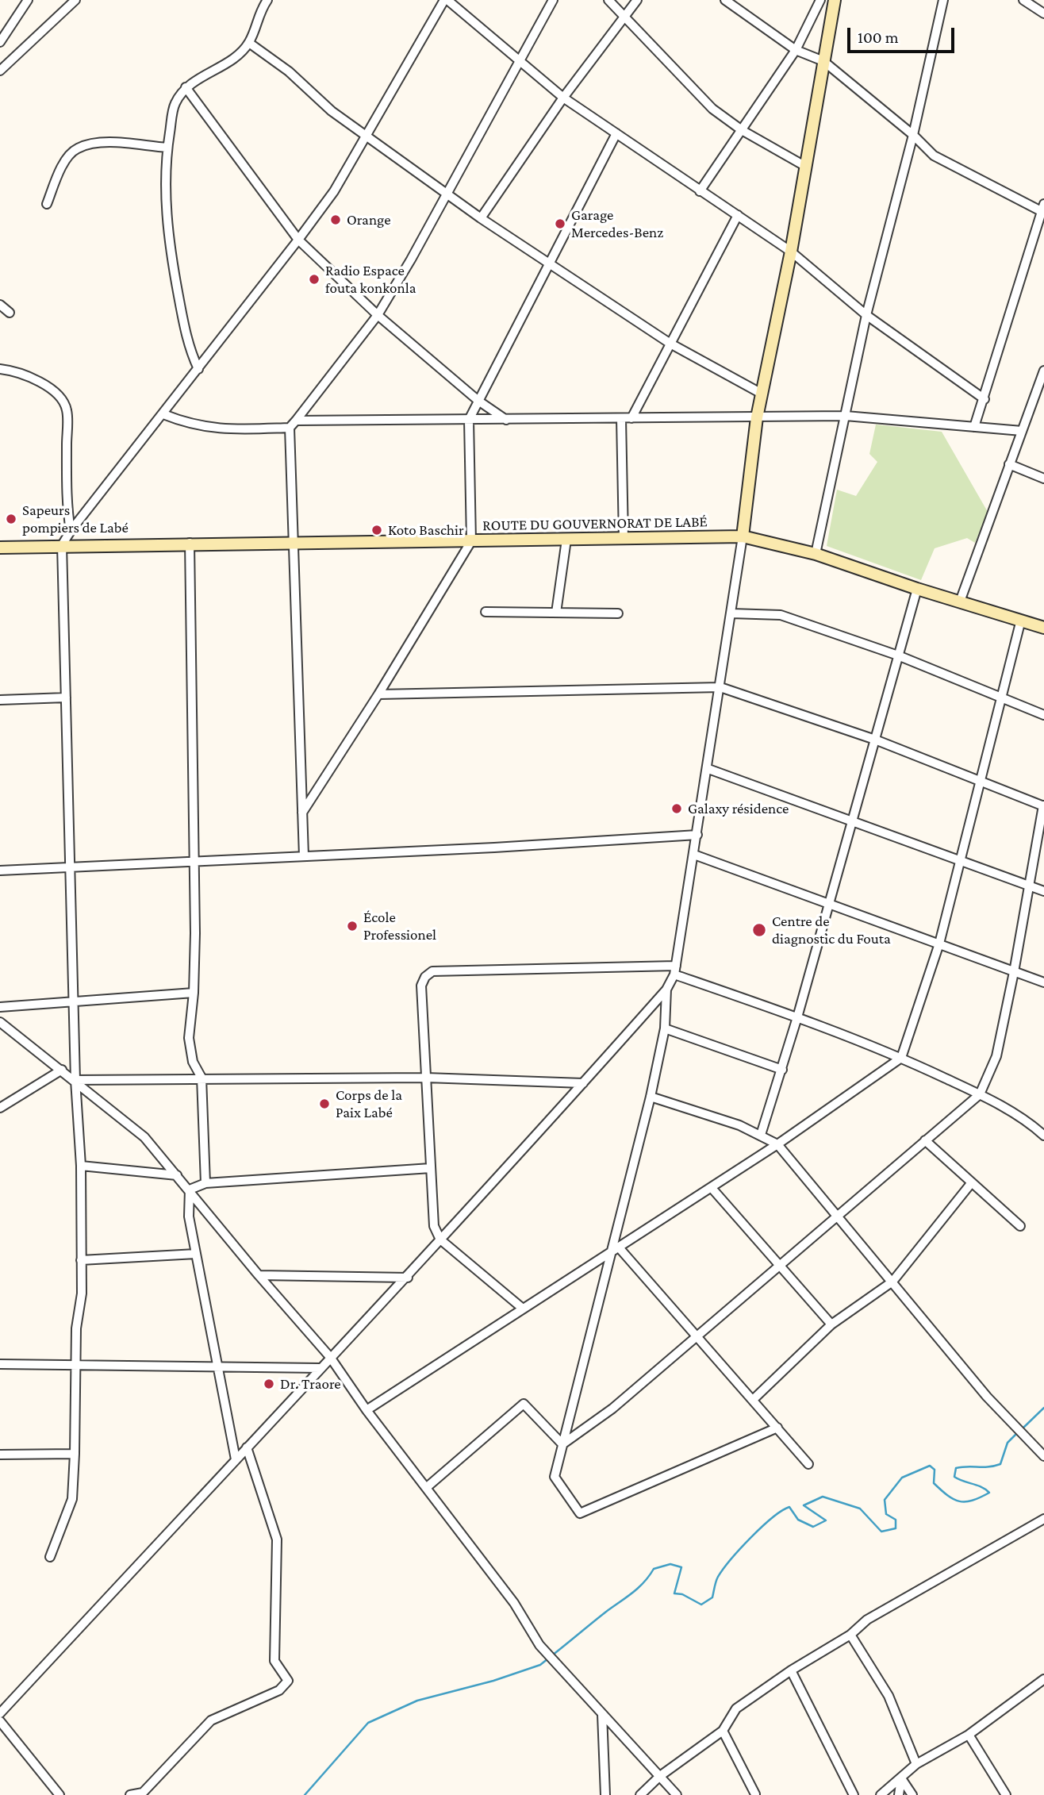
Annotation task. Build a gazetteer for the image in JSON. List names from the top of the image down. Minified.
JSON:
{"streets":{"street":["ROUTE DU GOUVERNORAT DE LABÉ"]},"places":["Orange","Garage Mercedes-Benz","Radio Espace fouta konkonla","Sapeurs pompiers de Labé","Koto Baschir","Galaxy résidence","École Professionel","Centre de diagnostic du Fouta","Corps de la Paix Labé","Dr. Traore"],"scale_bar":"100 m"}
